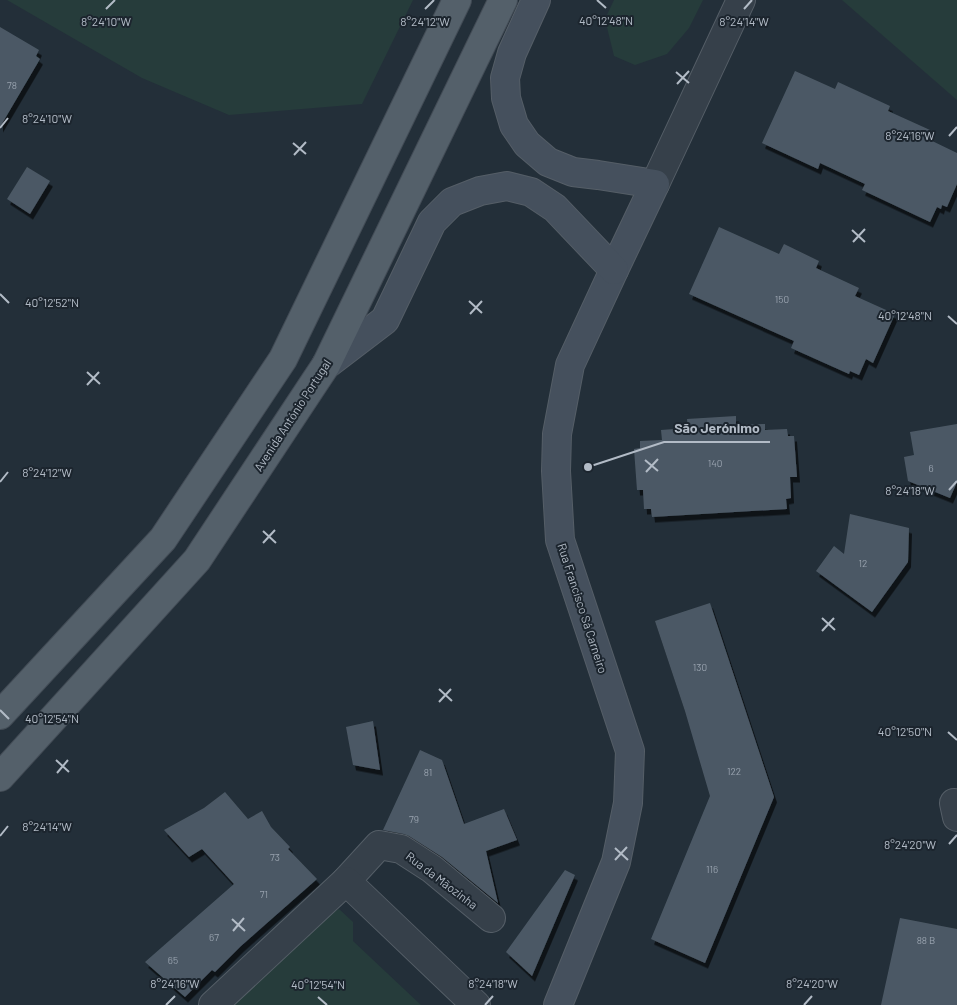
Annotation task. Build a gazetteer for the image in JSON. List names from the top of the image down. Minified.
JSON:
{"streets":{"main road":["Avenida António Portugal"],"street":["Rua Francisco Sá Carneiro","Rua da Mãozinha"]},"places":["São Jerónimo"],"house_numbers":["78","150","140","6","12","130","122","81","79","73","116","71","67","88 B","65"],"coordinates":["40°12'48\"N","8°24'10\"W","8°24'12\"W","8°24'14\"W","8°24'16\"W","40°12'52\"N","8°24'18\"W","40°12'54\"N","40°12'50\"N","8°24'20\"W"]}
